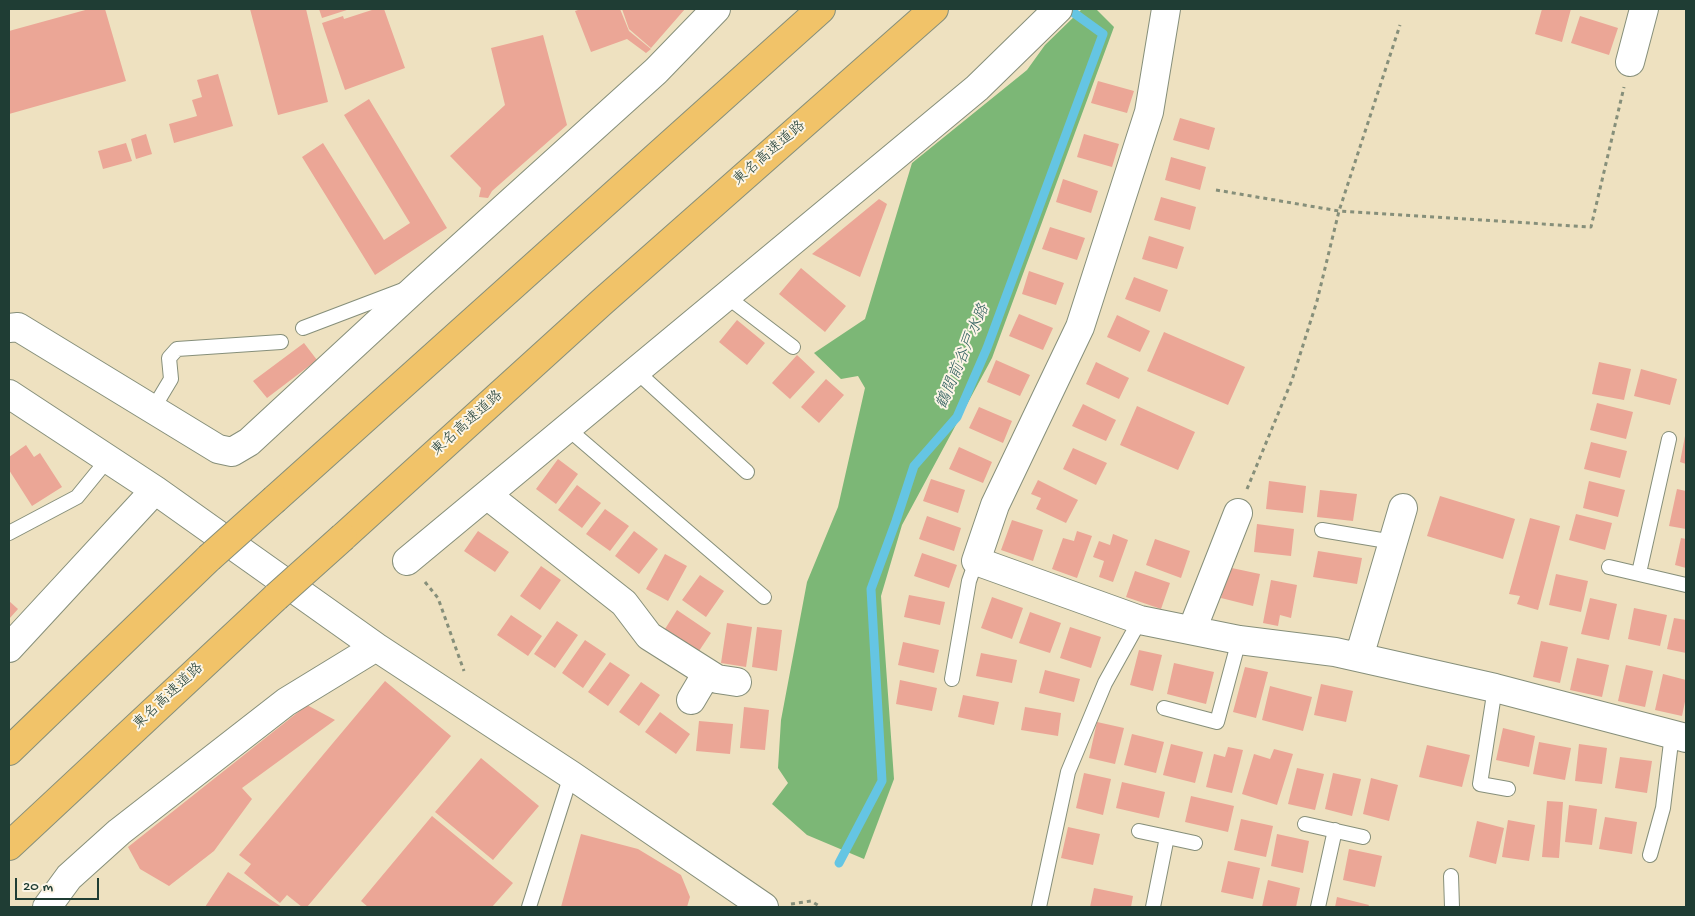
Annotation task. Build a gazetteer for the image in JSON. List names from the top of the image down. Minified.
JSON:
{"streets":{"highway":["東名高速道路"]},"water":["鶴間前谷戸水路"],"scale_bar":"20 m"}
